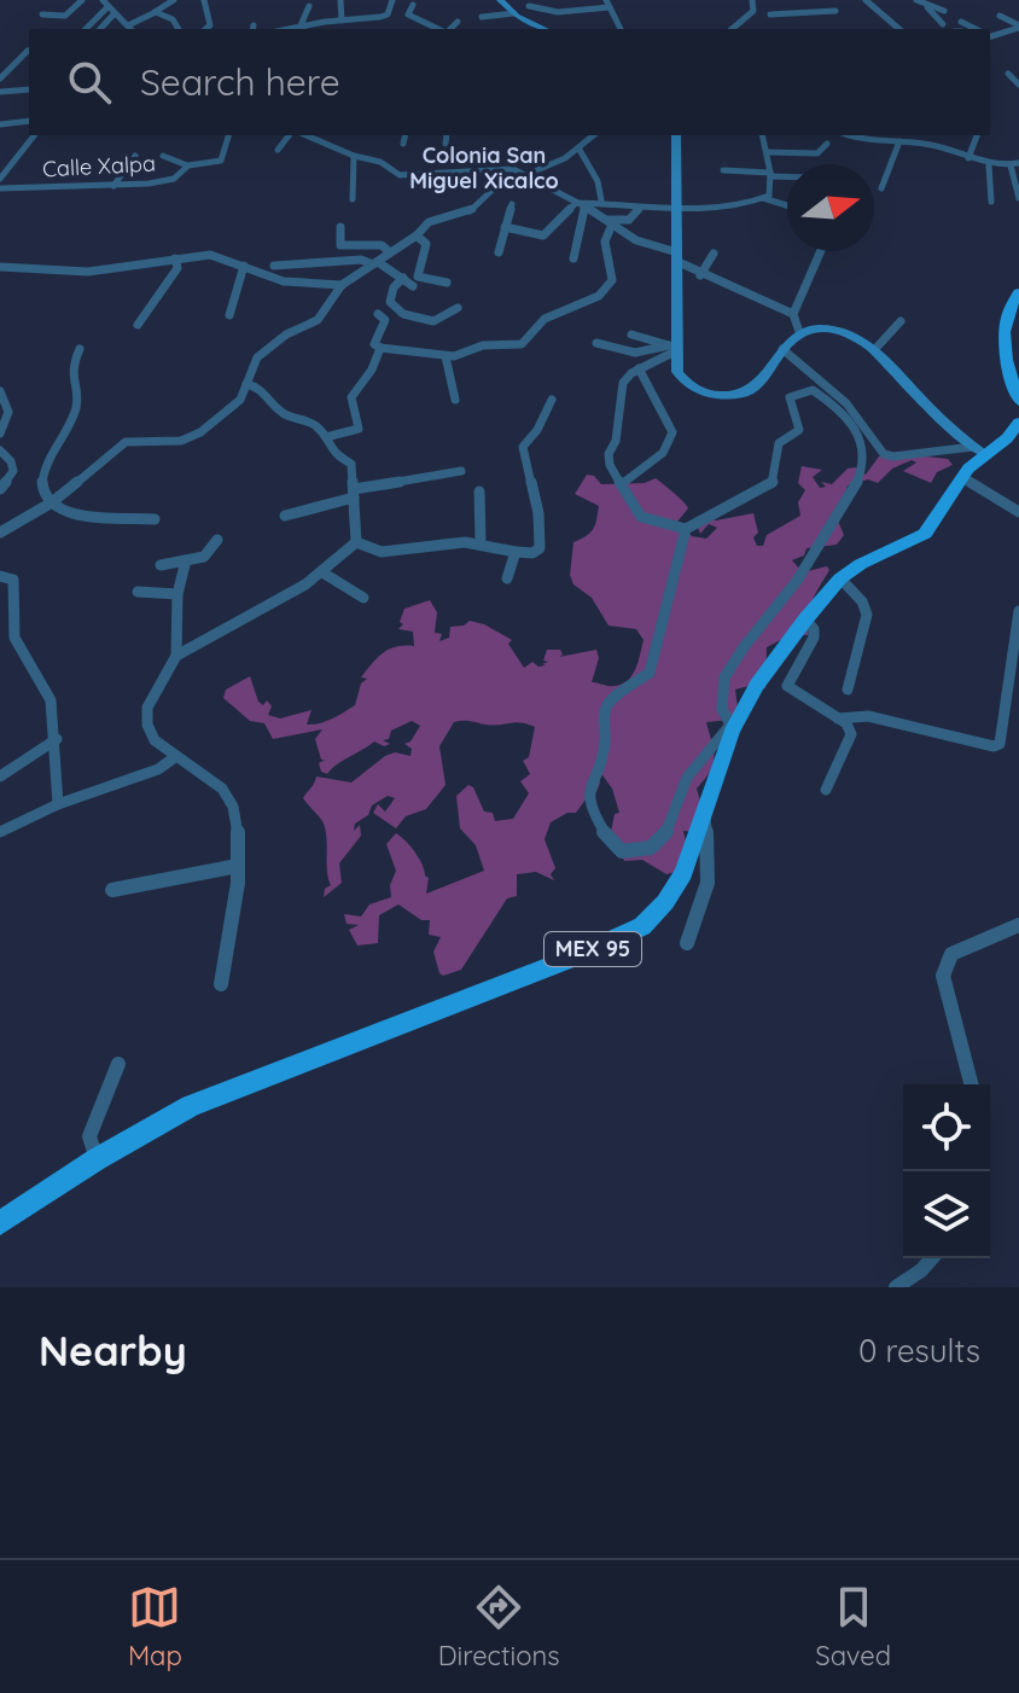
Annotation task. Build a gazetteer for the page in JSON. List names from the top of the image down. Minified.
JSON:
{"streets":{"main road":["MEX 95"],"street":["Calle Xalpa"]},"districts":["Colonia San Miguel Xicalco"],"north":"right","page":{"search":"Search here","heading":["Nearby","0 results"],"nav":["Map","Directions","Saved"]}}
